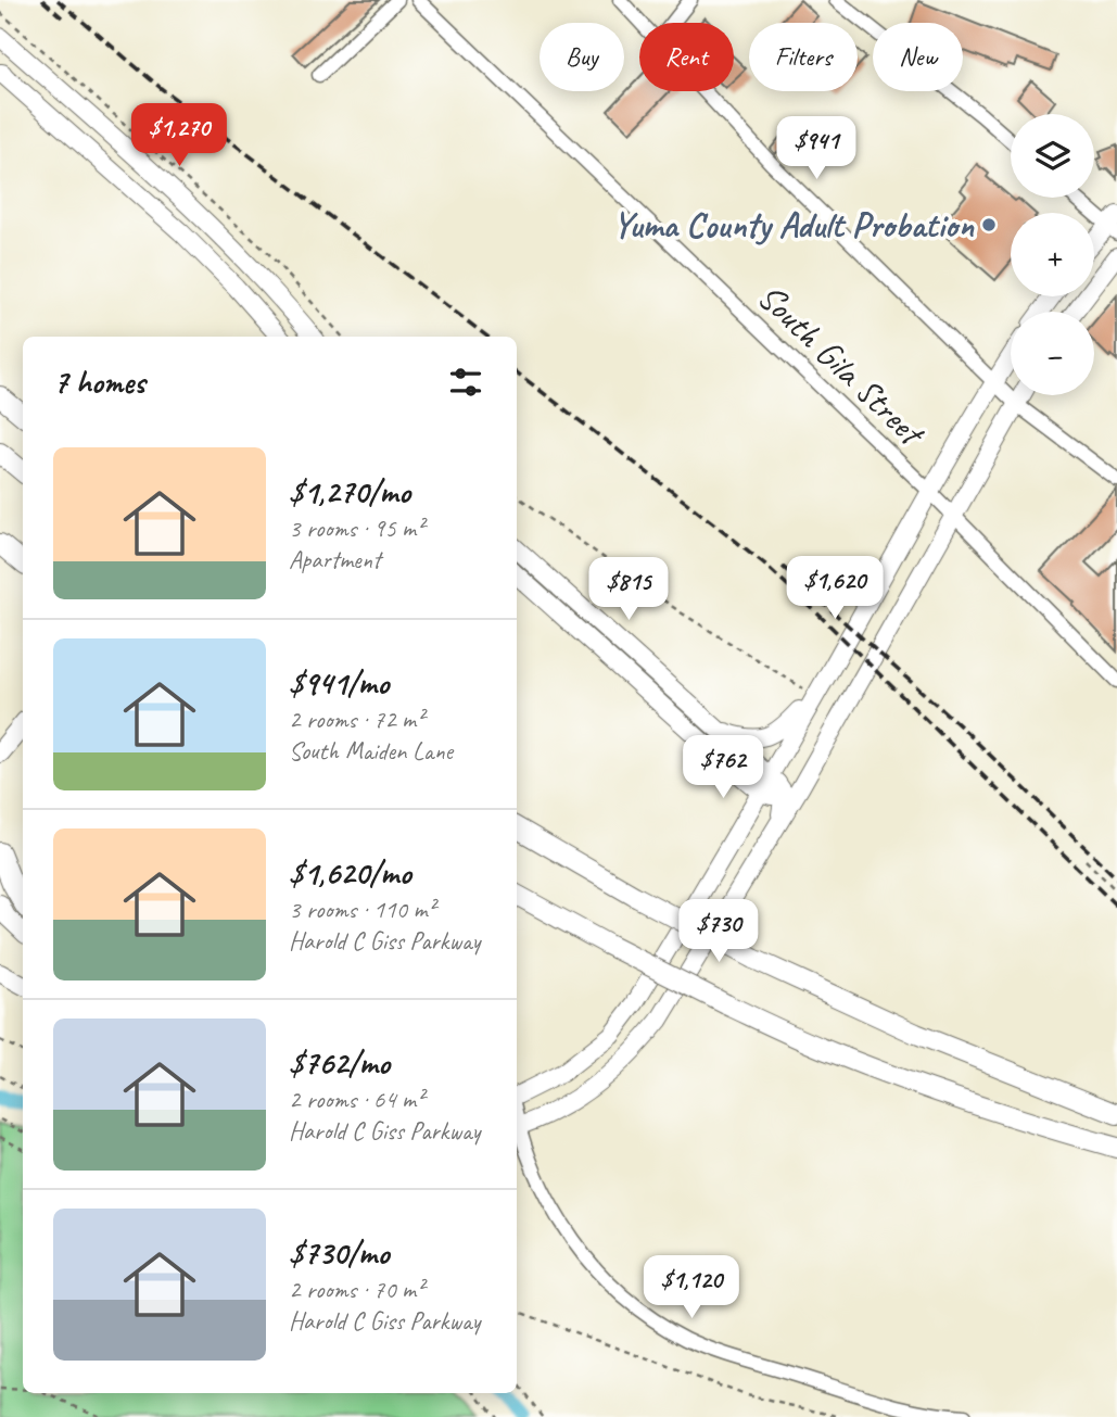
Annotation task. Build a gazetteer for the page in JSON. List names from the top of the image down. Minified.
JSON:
{"streets":{"street":["South Gila Street"]},"places":["Yuma County Adult Probation"],"page":{"chip":["Buy","Rent","Filters","New"],"price":["$1,270","$941","$1,620","$815","$762","$730","$1,120"],"map_buttons":["+","−"],"heading":"7 homes","list":[{"name":"$1,270/mo","note":"3 rooms · 95 m² · Apartment"},{"name":"$941/mo","note":"2 rooms · 72 m² · South Maiden Lane"},{"name":"$1,620/mo","note":"3 rooms · 110 m² · Harold C Giss Parkway"},{"name":"$762/mo","note":"2 rooms · 64 m² · Harold C Giss Parkway"},{"name":"$730/mo","note":"2 rooms · 70 m² · Harold C Giss Parkway"}]}}
